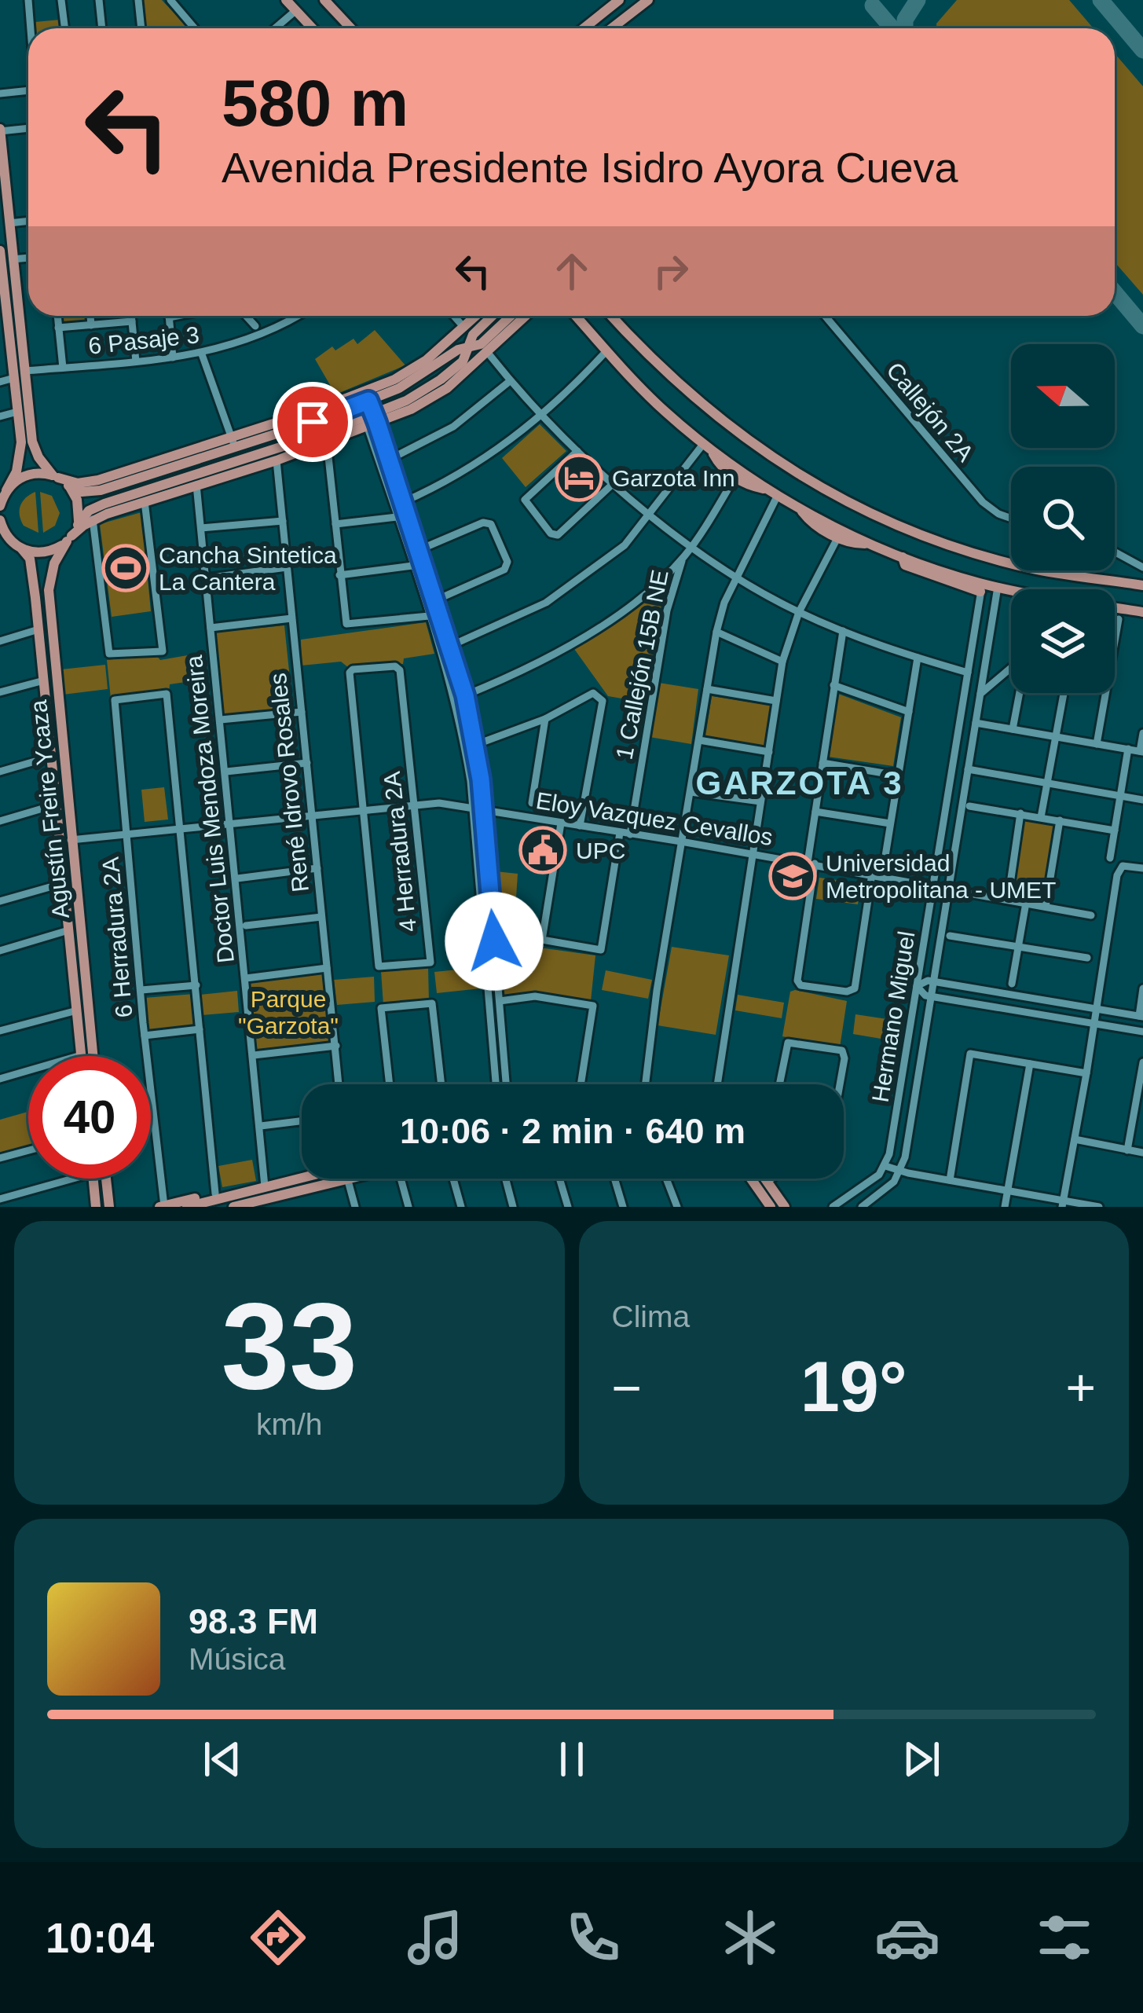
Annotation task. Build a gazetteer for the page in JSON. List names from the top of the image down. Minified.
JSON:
{"streets":{"main road":["Agustín Freire Ycaza"],"street":["6 Pasaje 3","Callejón 2A","1 Callejón 15B NE","René Idrovo Rosales","Doctor Luis Mendoza Moreira","Eloy Vazquez Cevallos","4 Herradura 2A","6 Herradura 2A","Hermano Miguel"]},"crossings":[["1 Callejón 15B NE","Eloy Vazquez Cevallos"],["René Idrovo Rosales","Eloy Vazquez Cevallos"],["Agustín Freire Ycaza","Eloy Vazquez Cevallos"],["Doctor Luis Mendoza Moreira","Eloy Vazquez Cevallos"],["Eloy Vazquez Cevallos","4 Herradura 2A"],["Eloy Vazquez Cevallos","6 Herradura 2A"],["Eloy Vazquez Cevallos","Hermano Miguel"]],"districts":["GARZOTA 3"],"parks":["Parque \"Garzota\""],"places":{"hotel":["Garzota Inn"],"sports":["Cancha Sintetica La Cantera"],"public building":["UPC"],"school or university":["Universidad Metropolitana - UMET"]},"north":"left","page":{"turn":["580 m","Avenida Presidente Isidro Ayora Cueva"],"limit":"40","trip":"10:06 · 2 min · 640 m","tile":[["33","km/h"],"Clima"],"heat":["−","19°","+"],"song":["98.3 FM","Música"],"tabs":"10:04"}}
